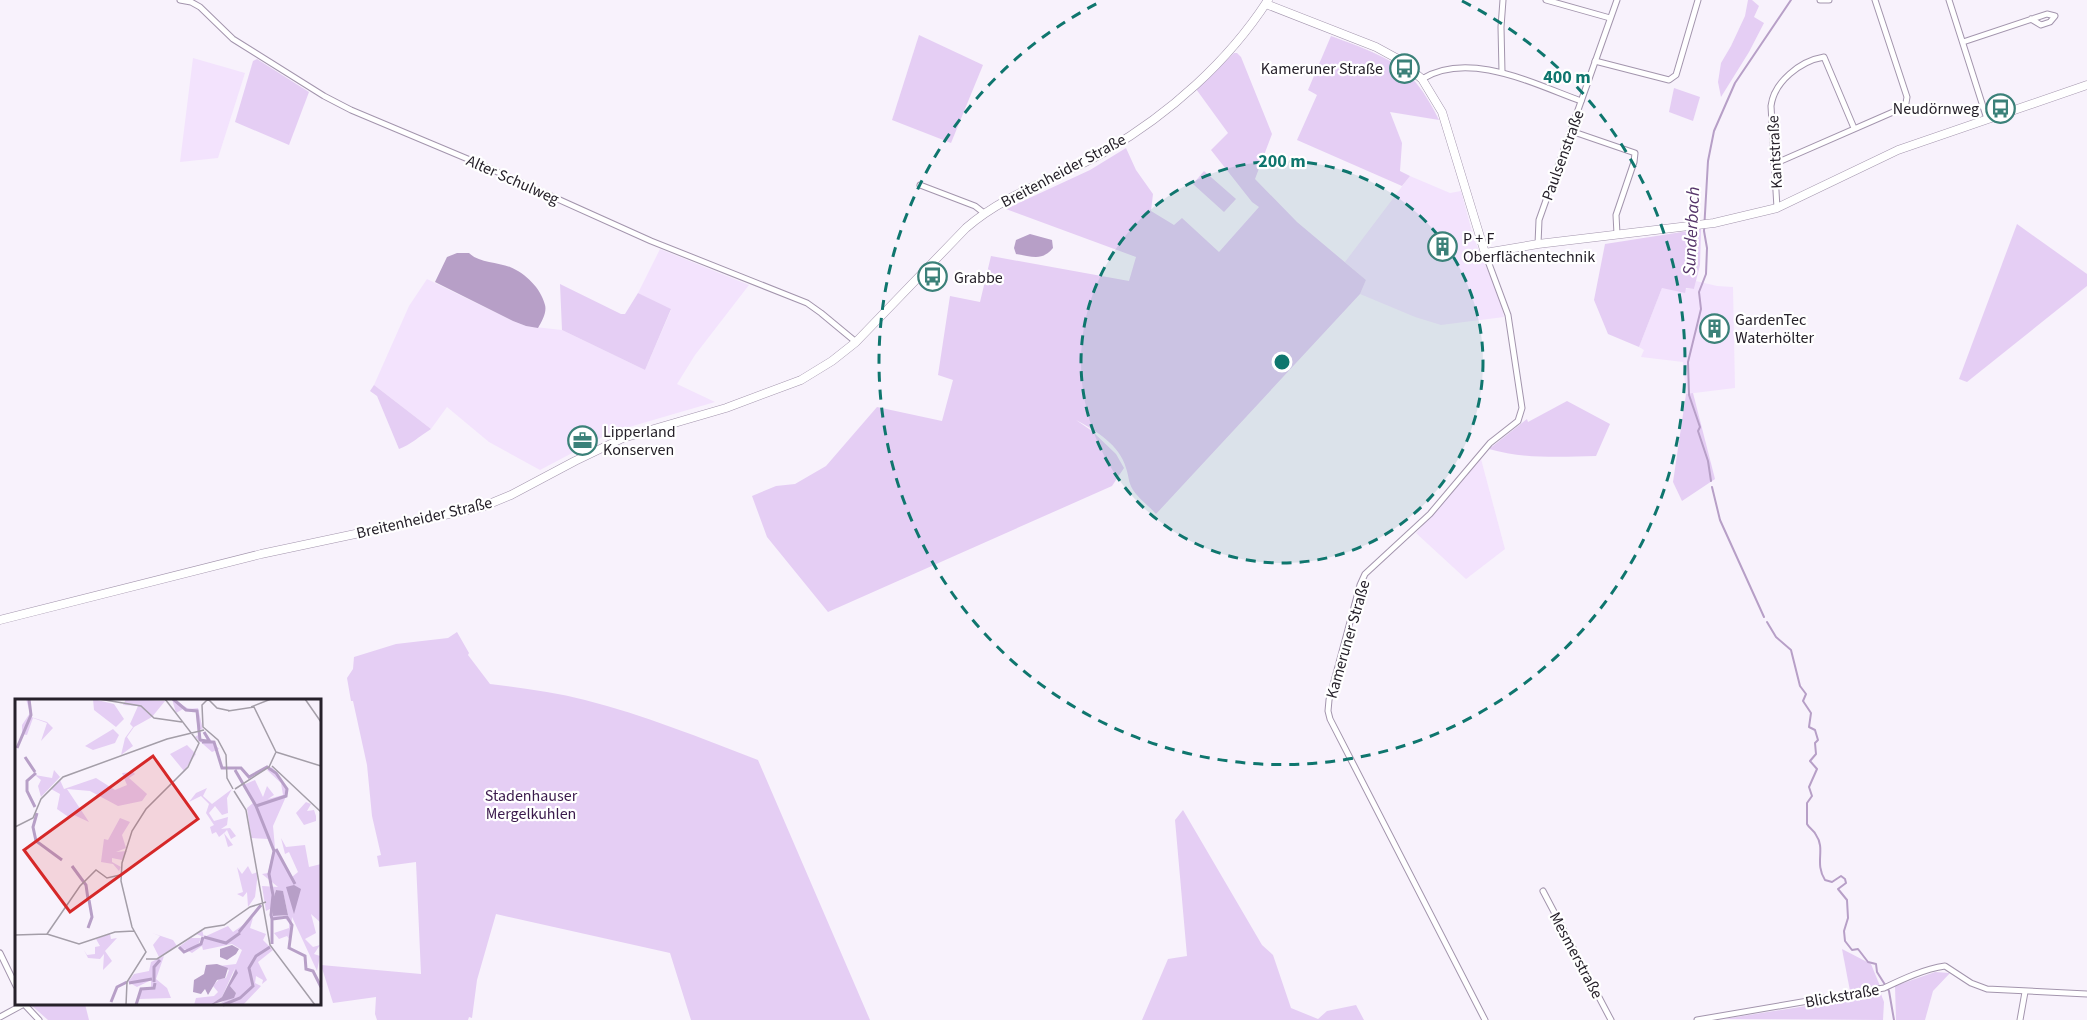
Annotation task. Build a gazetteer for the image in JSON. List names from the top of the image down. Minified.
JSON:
{"streets":{"street":["Kantstraße","Paulsenstraße","Breitenheider Straße","Alter Schulweg","Kameruner Straße","Mesmerstraße","Blickstraße"]},"crossings":[["Breitenheider Straße","Alter Schulweg"],["Breitenheider Straße","Kameruner Straße"]],"water":["Sunderbach"],"parks":["Stadenhauser Mergelkuhlen"],"places":{"bus stop":["Kameruner Straße","Neudörnweg","Grabbe"],"building":["P + F Oberflächentechnik","GardenTec Waterhölter"],"office":["Lipperland Konserven"]},"rings":["400 m","200 m"]}
